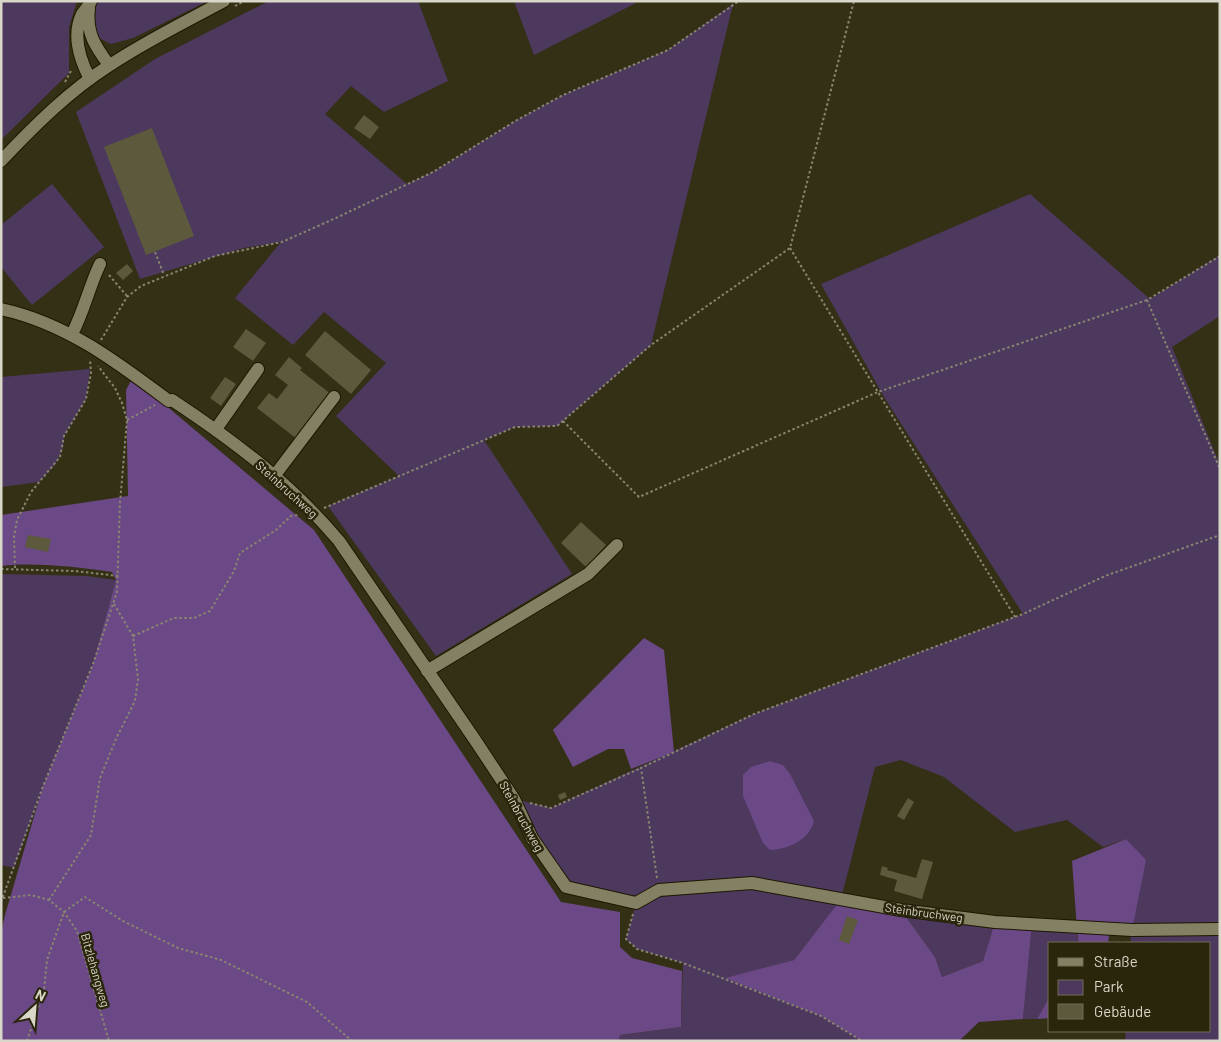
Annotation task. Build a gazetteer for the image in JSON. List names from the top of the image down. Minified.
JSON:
{"streets":{"street":["Steinbruchweg"],"path":["Bitzlehangweg"]},"legend":["Straße","Park","Gebäude"],"north":"top right"}
